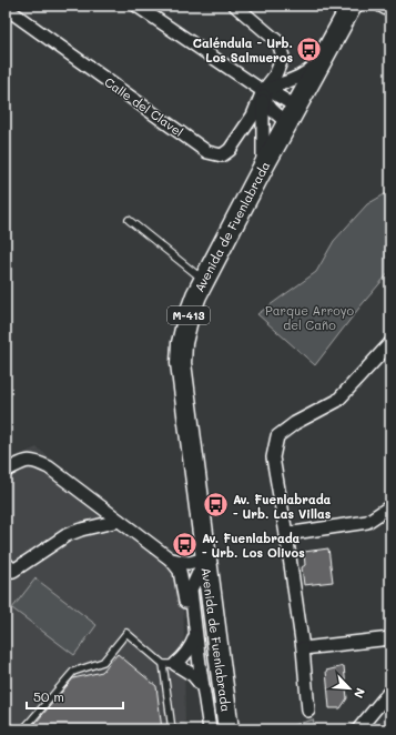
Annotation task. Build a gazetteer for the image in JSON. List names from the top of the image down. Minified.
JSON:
{"streets":{"main road":["Avenida de Fuenlabrada","M-413"],"street":["Calle del Clavel"]},"parks":["Parque Arroyo del Caño"],"places":{"bus stop":["Caléndula - Urb. Los Salmueros","Av. Fuenlabrada - Urb. Las Villas","Av. Fuenlabrada - Urb. Los Olivos"]},"scale_bar":"50 m","north":"bottom right"}
